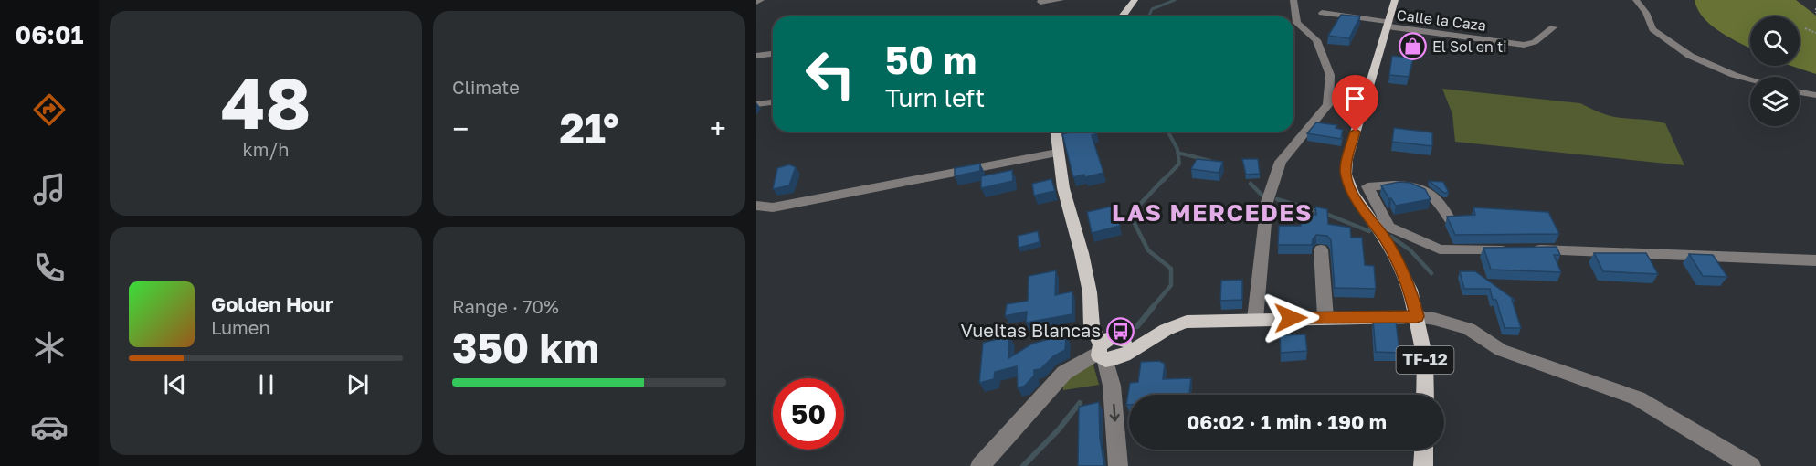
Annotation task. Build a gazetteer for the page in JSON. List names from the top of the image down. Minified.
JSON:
{"streets":{"main road":["TF-12"],"street":["Calle la Caza"]},"crossings":[["Calle la Caza","TF-12"]],"districts":["LAS MERCEDES"],"places":{"shop":["El Sol en ti"],"bus stop":["Vueltas Blancas"]},"page":{"tabs":"06:01","tile":[["48","km/h"],"Climate",["Range · 70%","350 km"]],"turn":["50 m","Turn left"],"heat":["−","21°","+"],"song":["Golden Hour","Lumen"],"limit":"50","trip":"06:02 · 1 min · 190 m"}}
